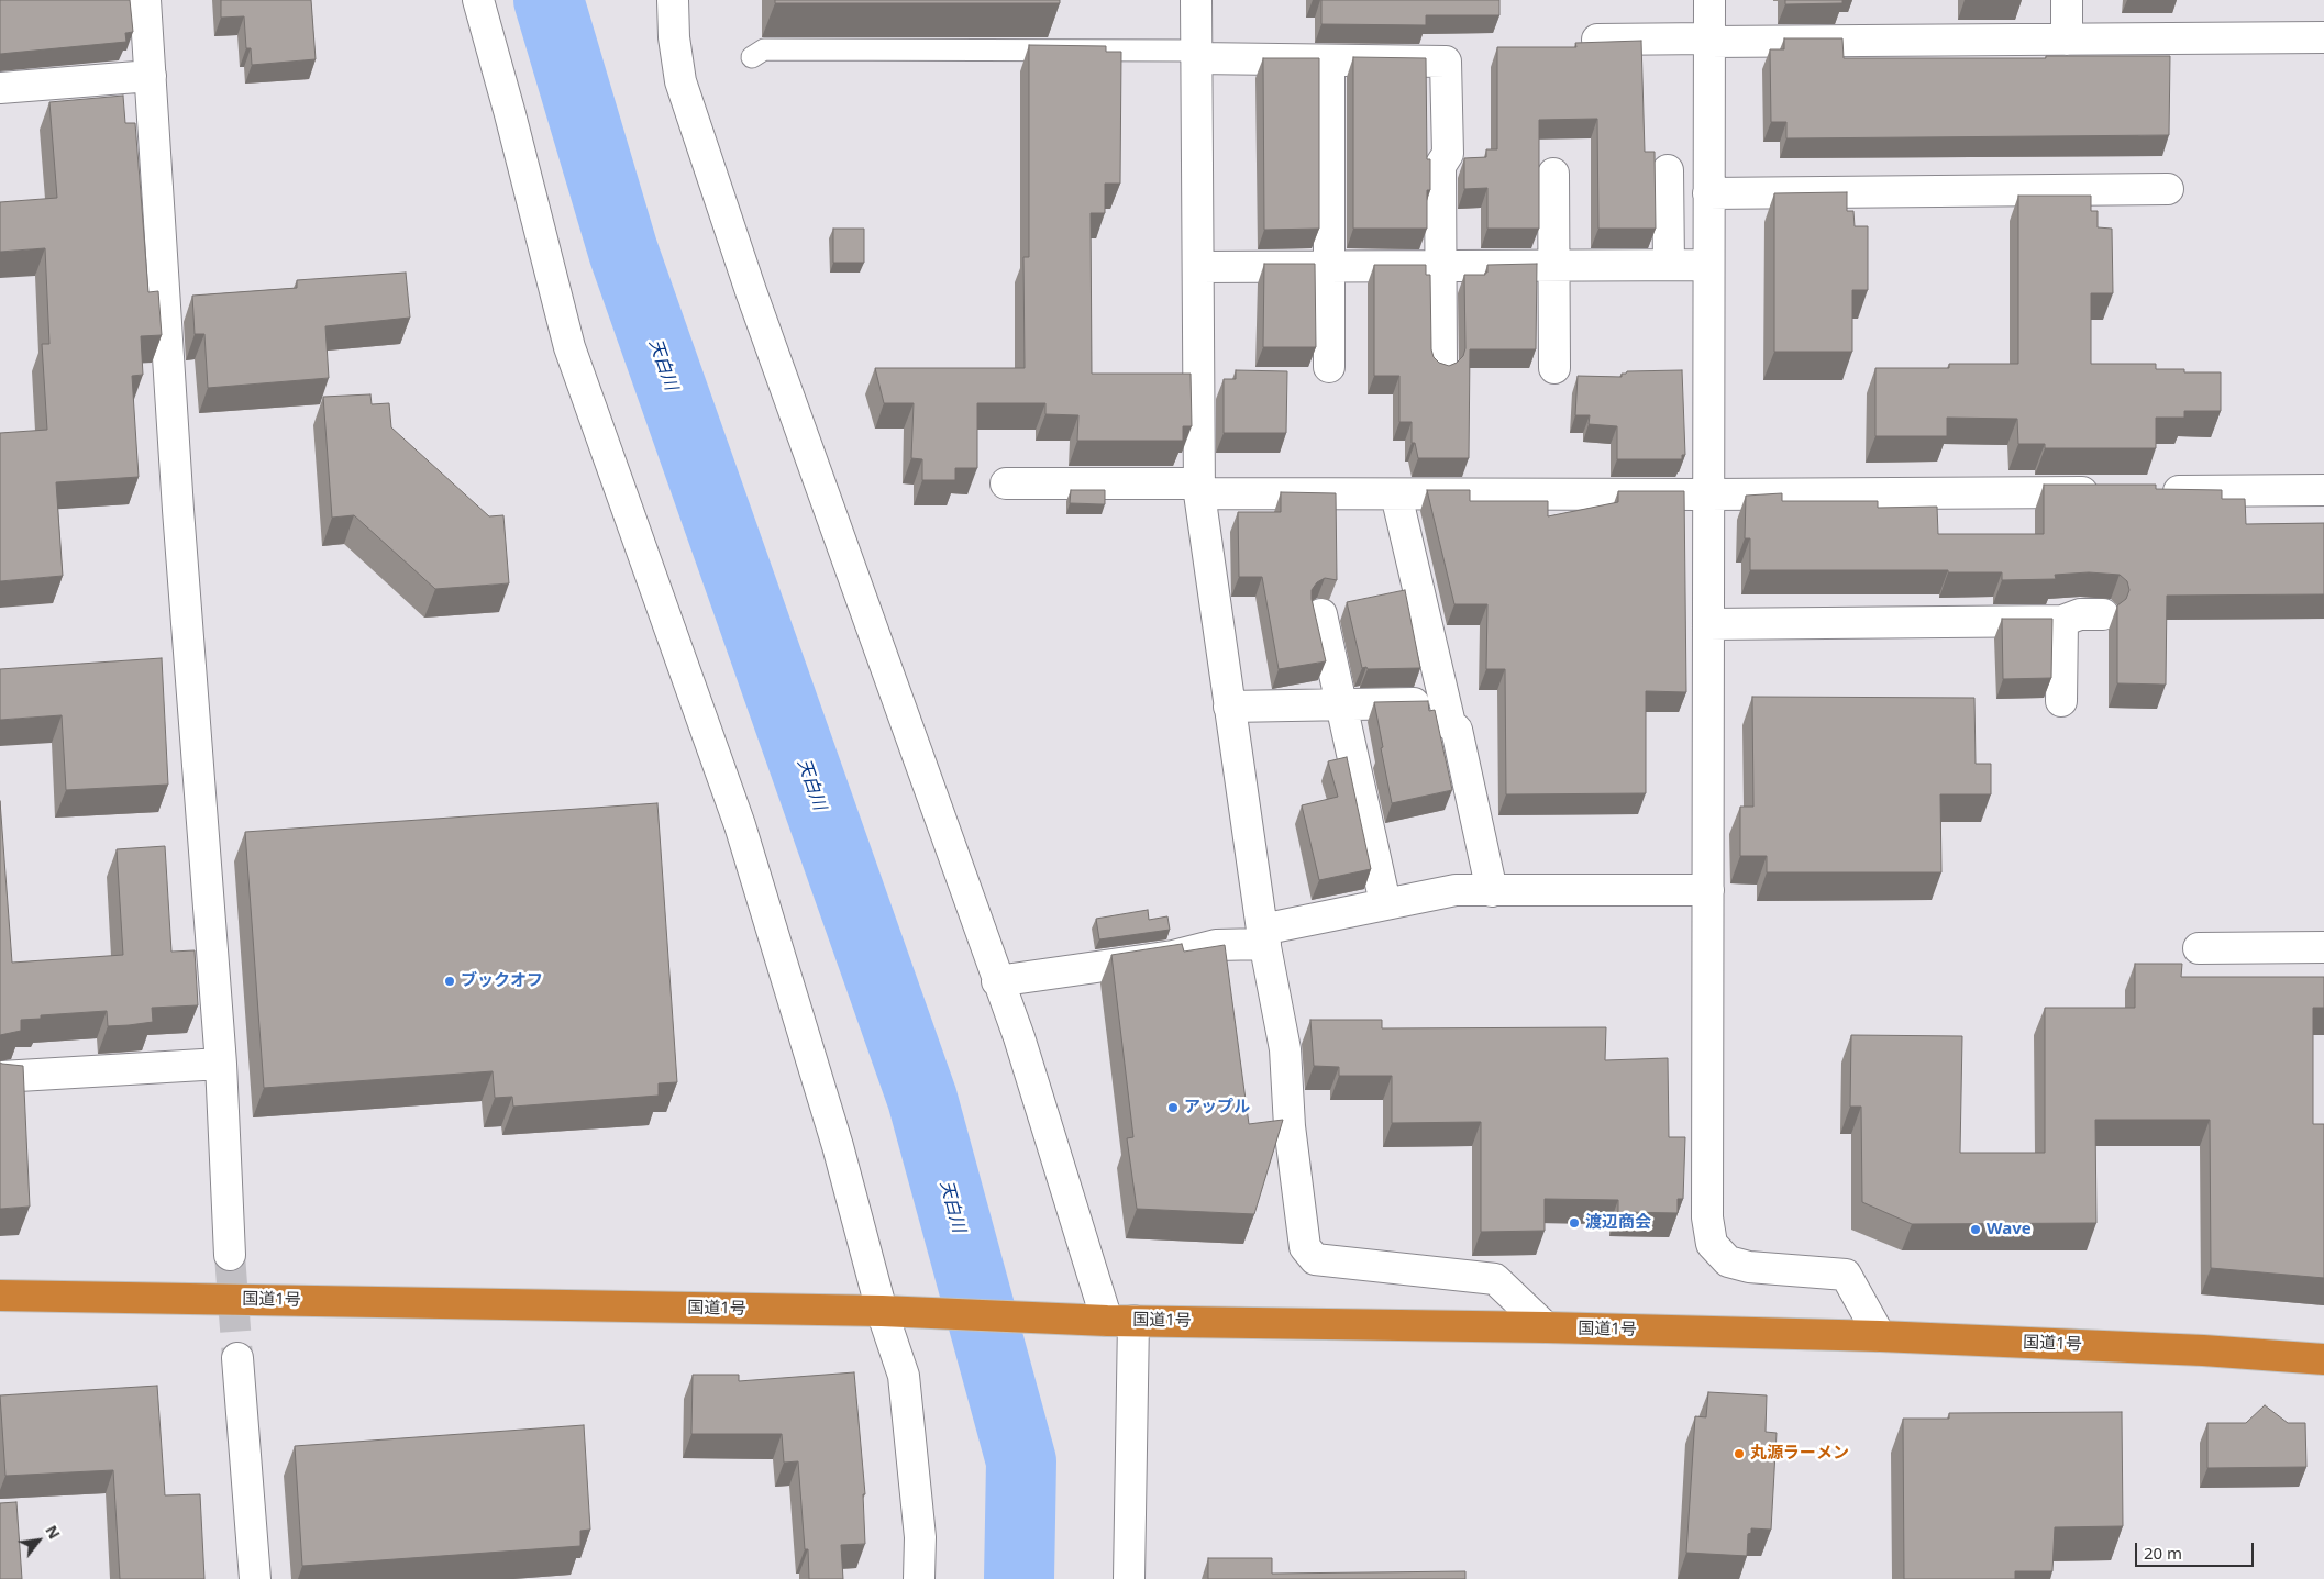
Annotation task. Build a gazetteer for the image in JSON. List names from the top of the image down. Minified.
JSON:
{"streets":{"highway":["国道1号"]},"water":["天白川"],"places":["ブックオフ","アップル","渡辺商会","Wave","丸源ラーメン"],"scale_bar":"20 m","north":"top right"}
